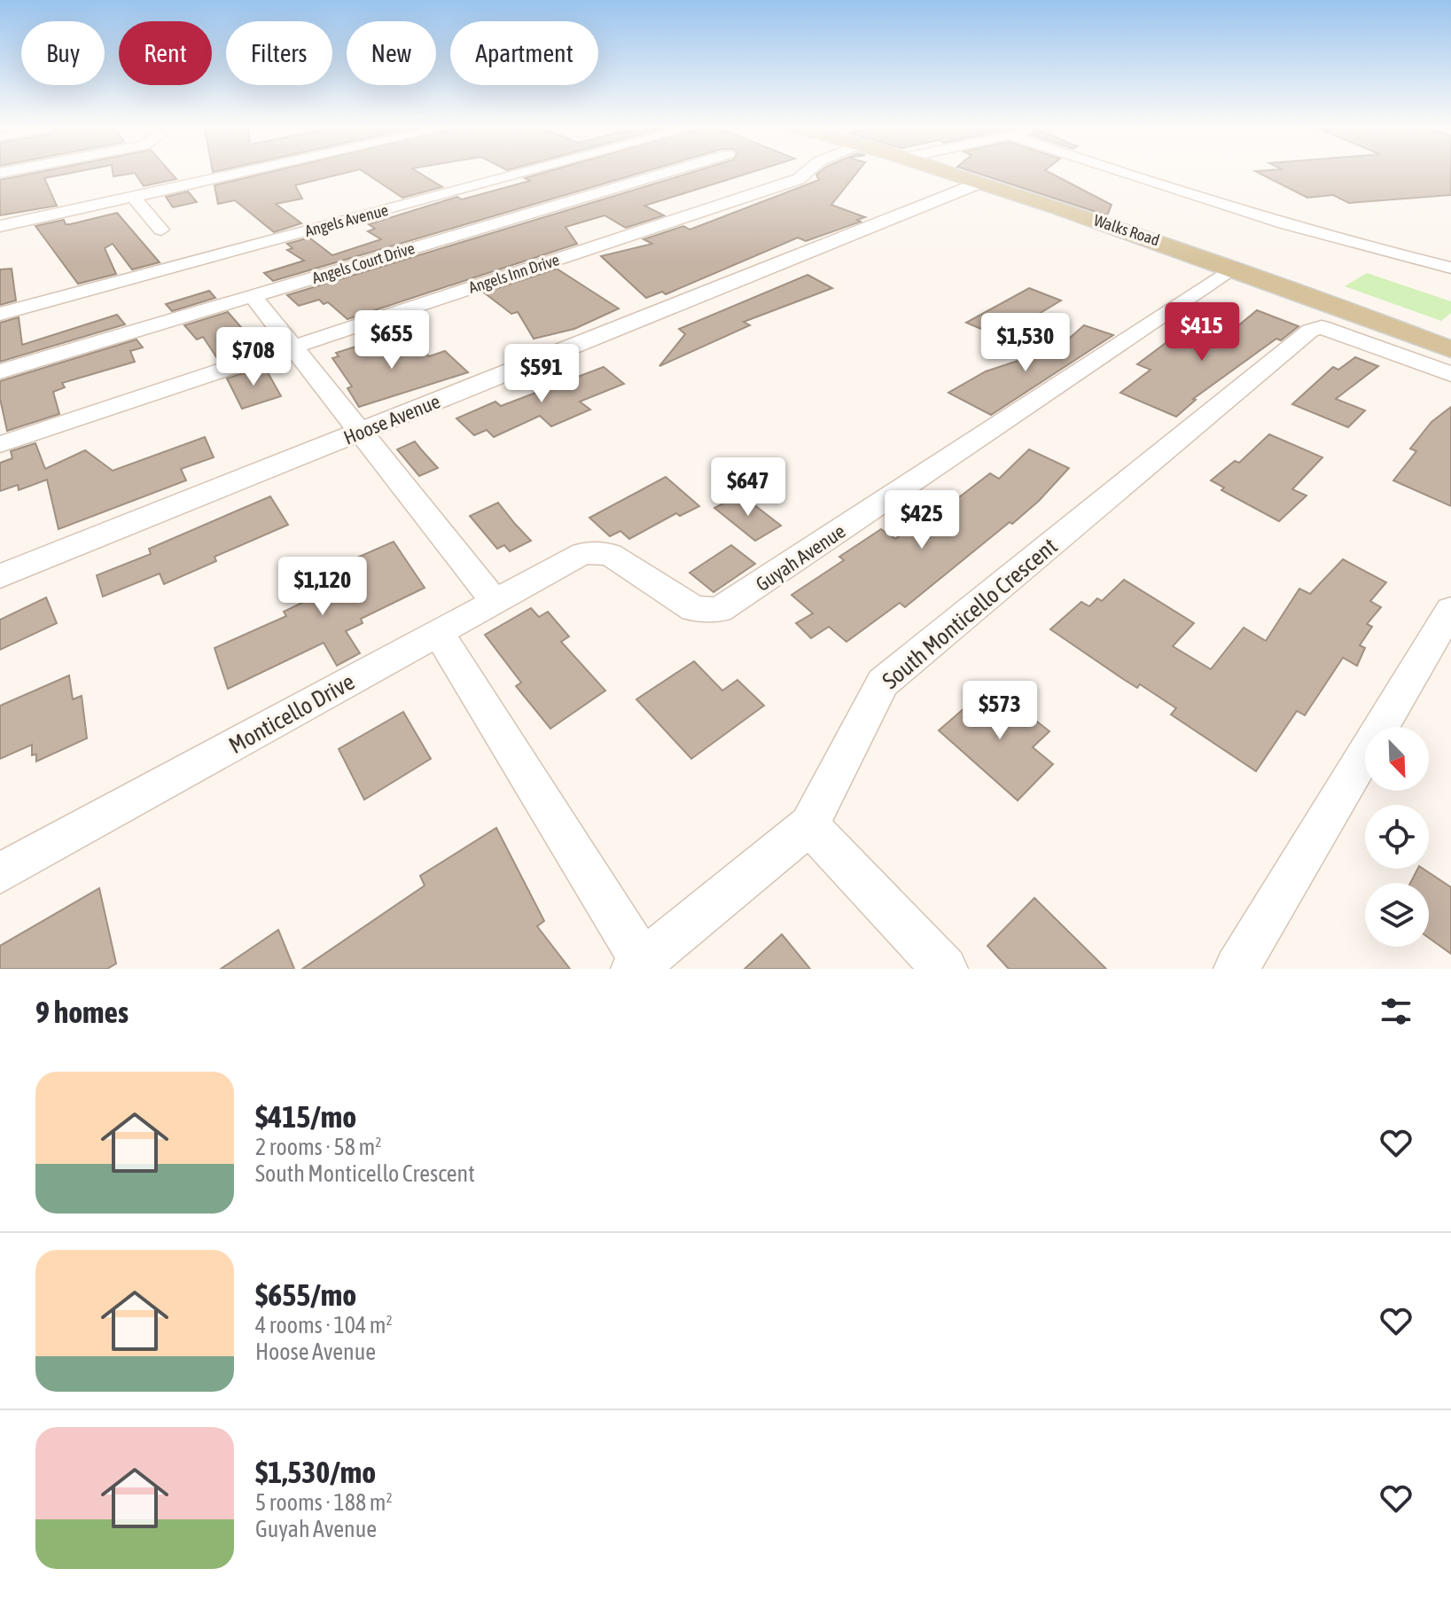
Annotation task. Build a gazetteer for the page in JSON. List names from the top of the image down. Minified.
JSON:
{"streets":{"main road":["Walks Road"],"street":["Angels Avenue","Angels Court Drive","Angels Inn Drive","Hoose Avenue","Guyah Avenue","South Monticello Crescent","Monticello Drive"]},"crossings":[["Walks Road","Hoose Avenue"],["Walks Road","Guyah Avenue"],["Guyah Avenue","Monticello Drive"]],"north":"bottom right","page":{"chip":["Buy","Rent","Filters","New","Apartment"],"price":["$415","$655","$1,530","$708","$591","$647","$425","$1,120","$573"],"heading":"9 homes","list":[{"name":"$415/mo","note":"2 rooms · 58 m² · South Monticello Crescent"},{"name":"$655/mo","note":"4 rooms · 104 m² · Hoose Avenue"},{"name":"$1,530/mo","note":"5 rooms · 188 m² · Guyah Avenue"}]}}
